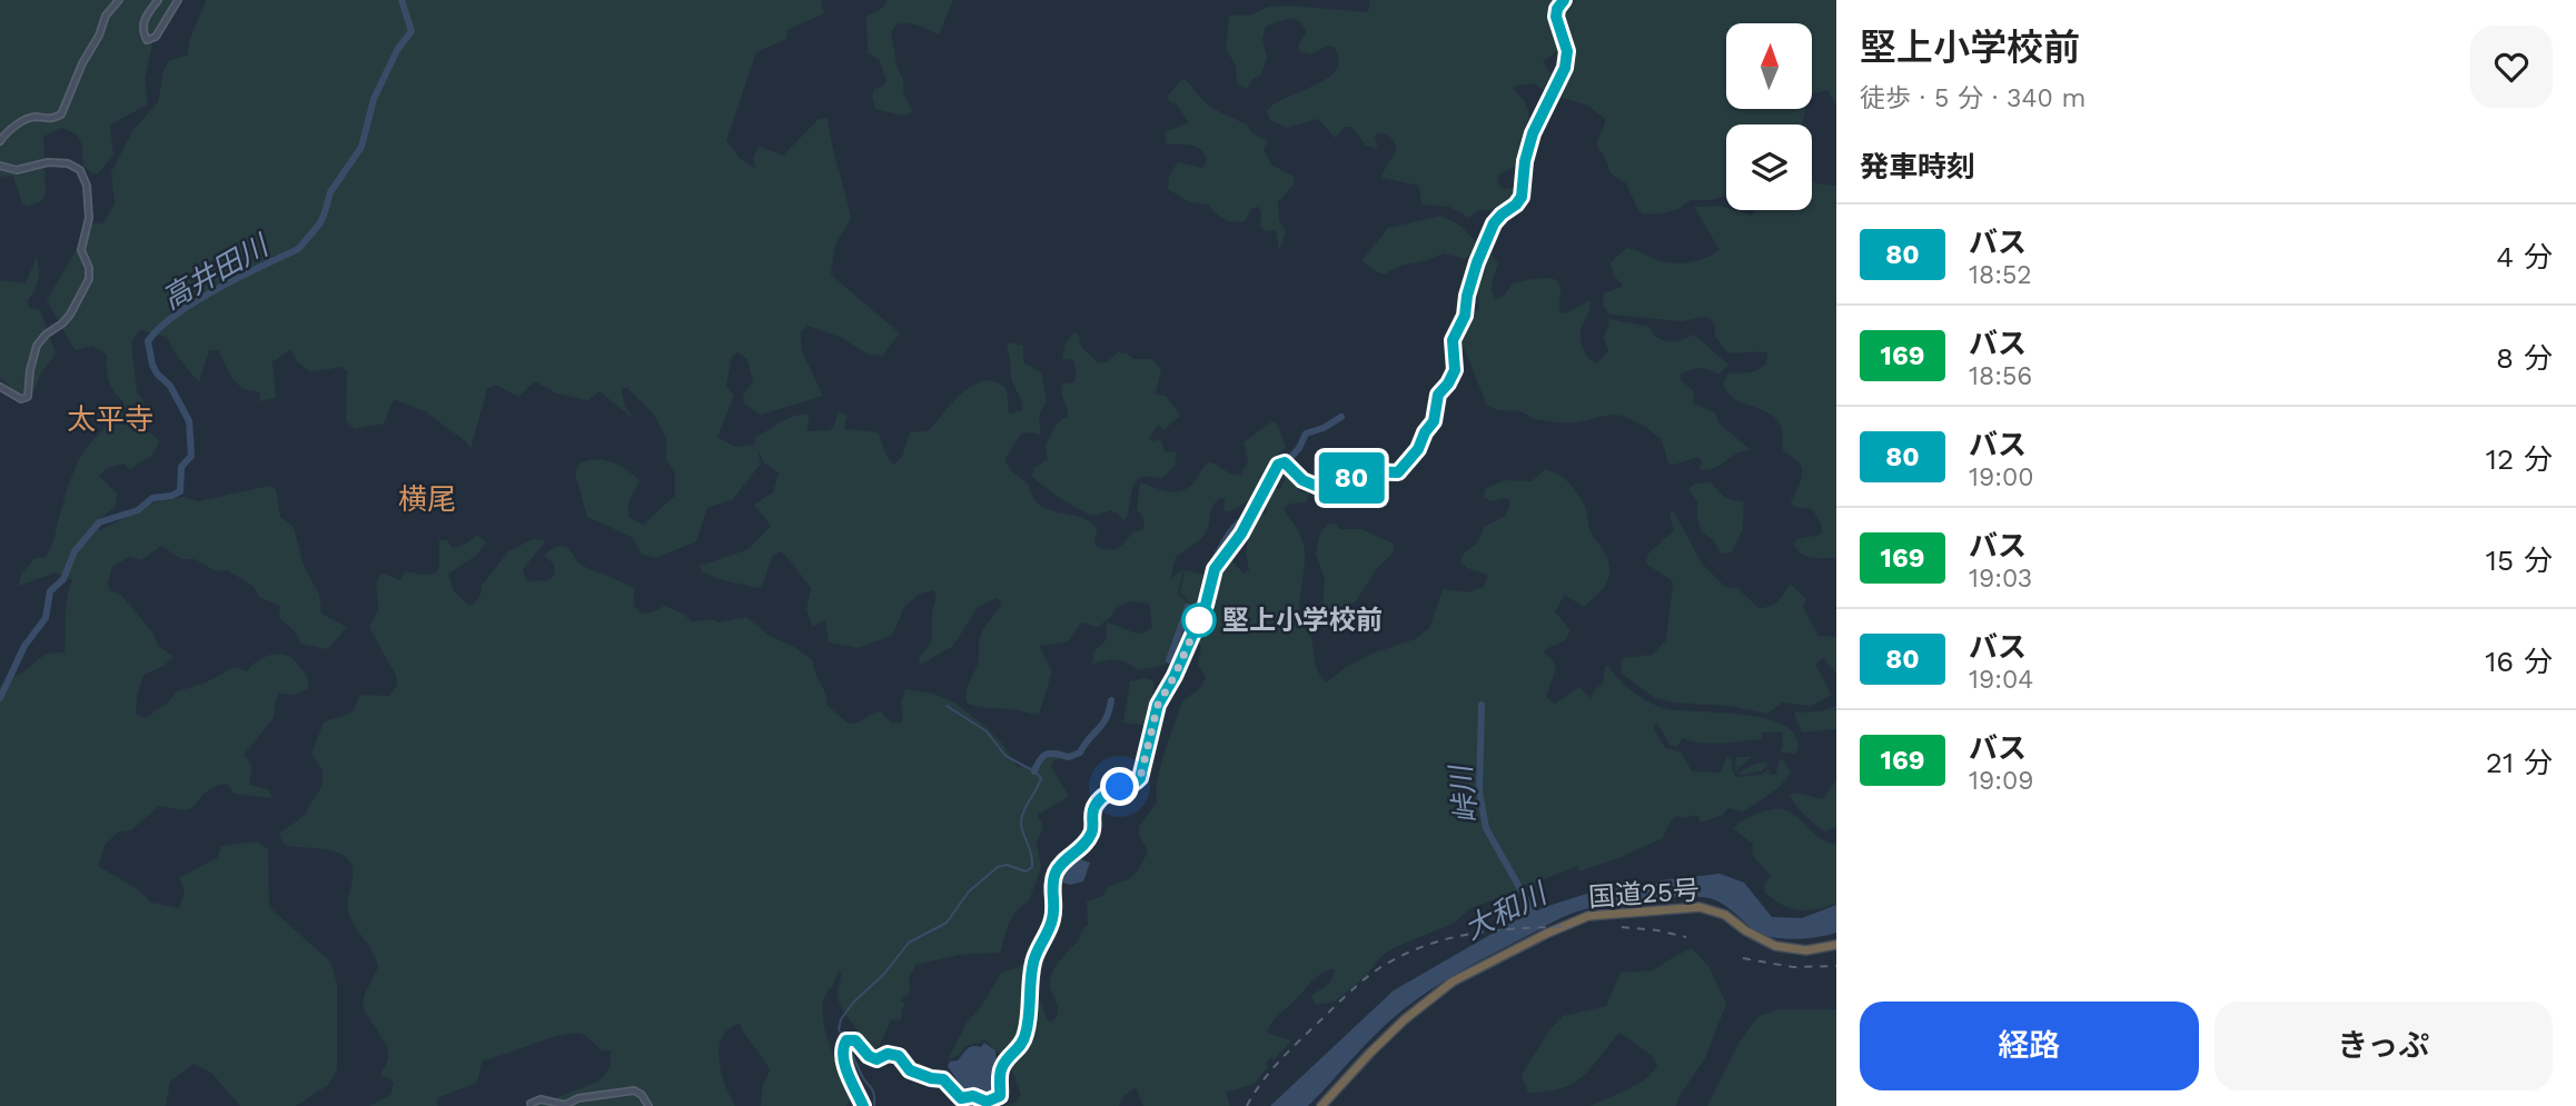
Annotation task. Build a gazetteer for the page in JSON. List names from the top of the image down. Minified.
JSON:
{"streets":{"highway":["国道25号"]},"districts":["太平寺","横尾"],"water":["高井田川","峠川","大和川"],"places":["堅上小学校前"],"lines":["bus line 80"],"north":"top","page":{"on_map":"80","heading":[["堅上小学校前","徒歩 · 5 分 · 340 m"],"発車時刻"],"list":[{"mark":"80","name":"バス","note":"18:52","value":"4 分"},{"mark":"169","name":"バス","note":"18:56","value":"8 分"},{"mark":"80","name":"バス","note":"19:00","value":"12 分"},{"mark":"169","name":"バス","note":"19:03","value":"15 分"},{"mark":"80","name":"バス","note":"19:04","value":"16 分"},{"mark":"169","name":"バス","note":"19:09","value":"21 分"}],"buttons":["経路","きっぷ"]}}
